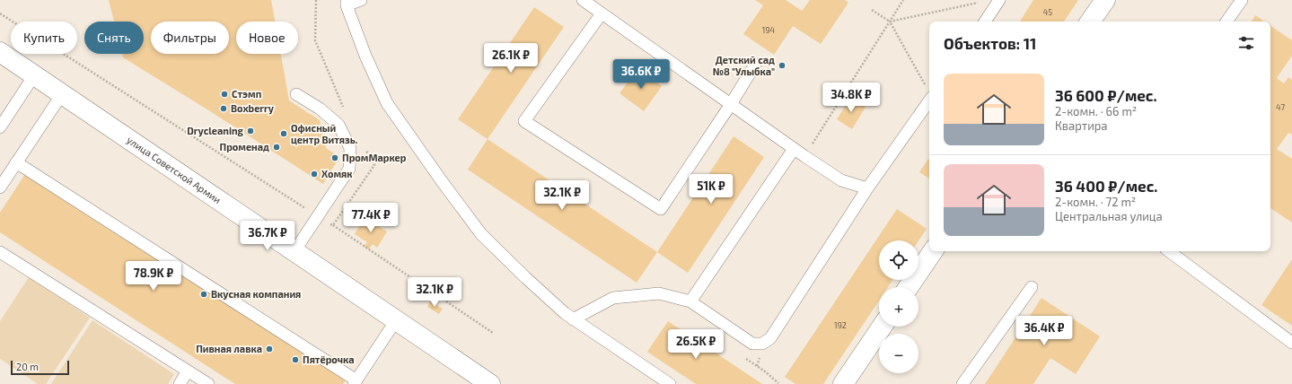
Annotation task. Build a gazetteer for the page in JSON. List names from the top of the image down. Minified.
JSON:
{"streets":{"main road":["улица Советской Армии"]},"places":["Детский сад №8 \"Улыбка\"","Стэмп","Boxberry","Drycleaning","Офисный центр Витязь.","Променад","ПромМаркер","Хомяк","Вкусная компания","Пивная лавка","Пятёрочка"],"house_numbers":["45","194","47","192"],"scale_bar":"20 m","page":{"chip":["Купить","Снять","Фильтры","Новое"],"heading":"Объектов: 11","price":["26.1K ₽","36.6K ₽","34.8K ₽","51K ₽","32.1K ₽","77.4K ₽","36.7K ₽","78.9K ₽","32.1K ₽","36.4K ₽","26.5K ₽"],"list":[{"name":"36 600 ₽/мес.","note":"2-комн. · 66 m² · Квартира"},{"name":"36 400 ₽/мес.","note":"2-комн. · 72 m² · Центральная улица"}],"map_buttons":["+","−"],"scale":"20 m"}}
